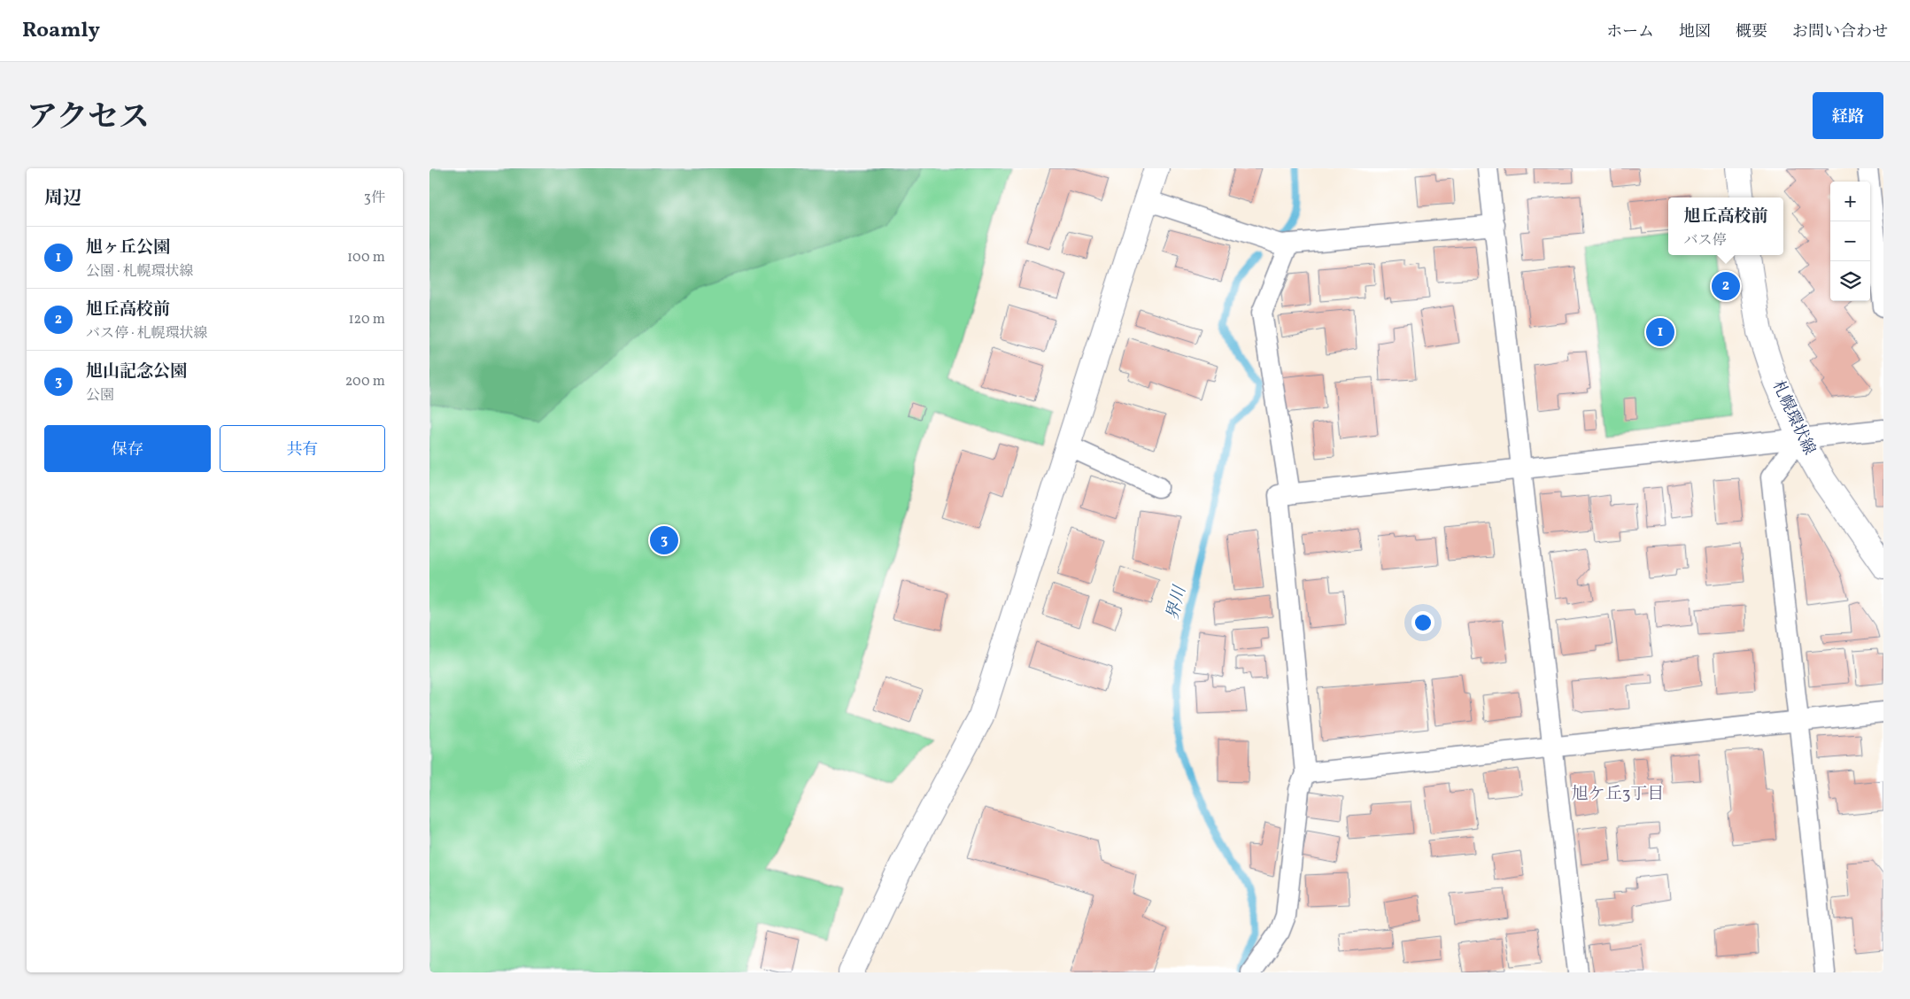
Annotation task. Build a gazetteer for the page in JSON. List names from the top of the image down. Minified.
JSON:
{"streets":{"street":["札幌環状線"]},"districts":["旭ケ丘3丁目"],"water":["界川"],"page":{"header":"Roamly","nav":["ホーム","地図","概要","お問い合わせ"],"title":"アクセス","buttons":["経路",["保存","共有"]],"heading":["周辺","3件"],"map_buttons":["+","−"],"popup":["旭丘高校前","バス停"],"list":[{"mark":"1","name":"旭ヶ丘公園","note":"公園 · 札幌環状線","value":"100 m"},{"mark":"2","name":"旭丘高校前","note":"バス停 · 札幌環状線","value":"120 m"},{"mark":"3","name":"旭山記念公園","note":"公園","value":"200 m"}],"pins":["2","1","3"]}}
